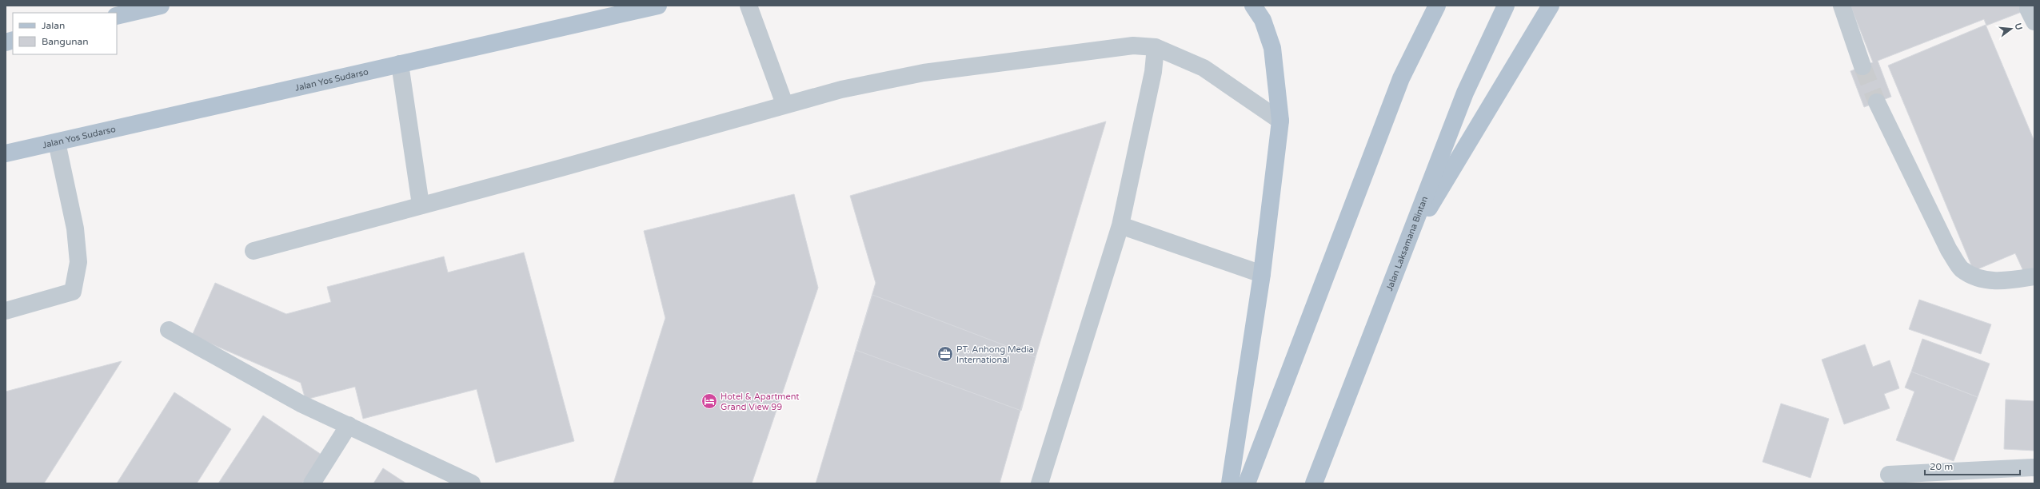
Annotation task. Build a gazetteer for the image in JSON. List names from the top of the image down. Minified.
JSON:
{"streets":{"main road":["Jalan Yos Sudarso","Jalan Laksamana Bintan"]},"places":{"office":["PT. Anhong Media International"],"hotel":["Hotel & Apartment Grand View 99"]},"legend":["Jalan","Bangunan"],"scale_bar":"20 m","north":"right"}
